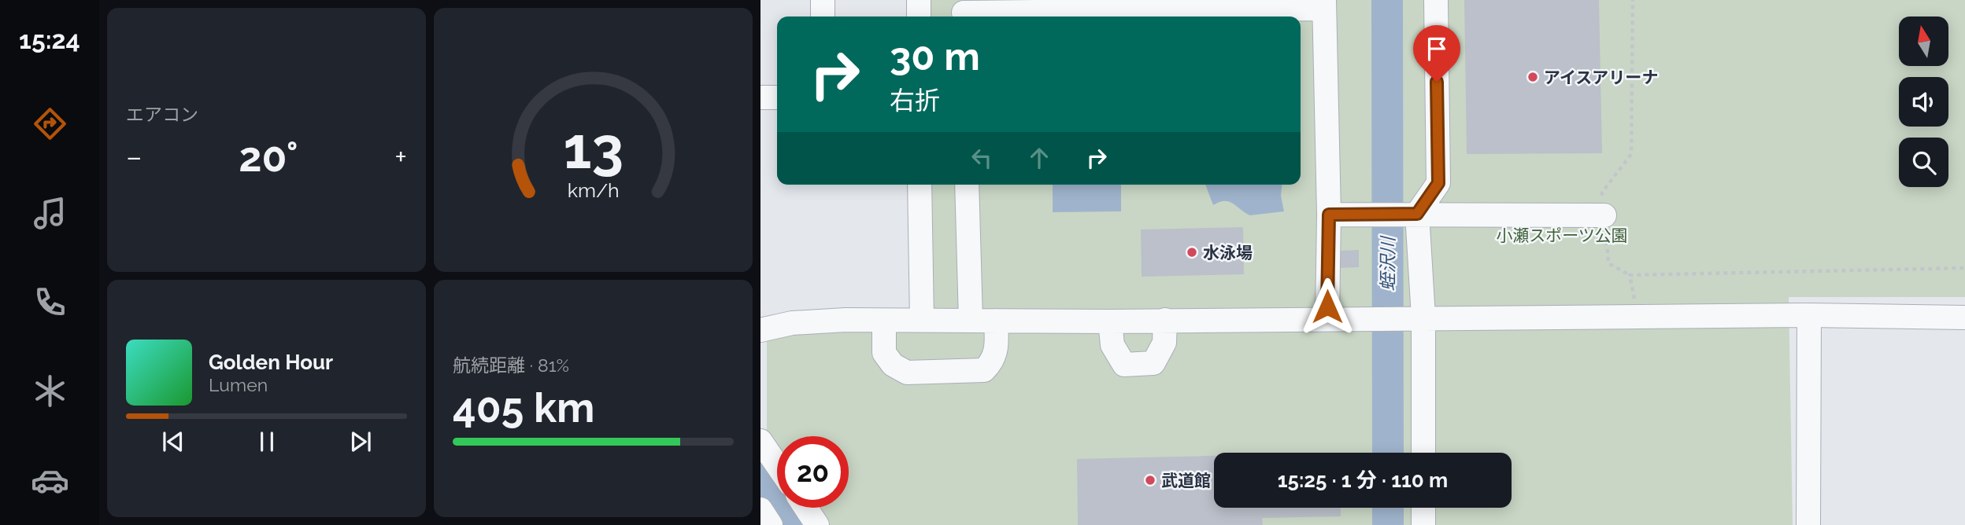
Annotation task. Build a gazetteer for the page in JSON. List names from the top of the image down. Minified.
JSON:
{"water":["蛭沢川"],"parks":["小瀬スポーツ公園"],"places":["アイスアリーナ","水泳場","武道館"],"north":"top","page":{"tabs":"15:24","tile":["エアコン",["航続距離 · 81%","405 km"]],"turn":["30 m","右折"],"heat":["−","20°","+"],"song":["Golden Hour","Lumen"],"limit":"20","trip":"15:25 · 1 分 · 110 m","gauge":["13","km/h"]}}
